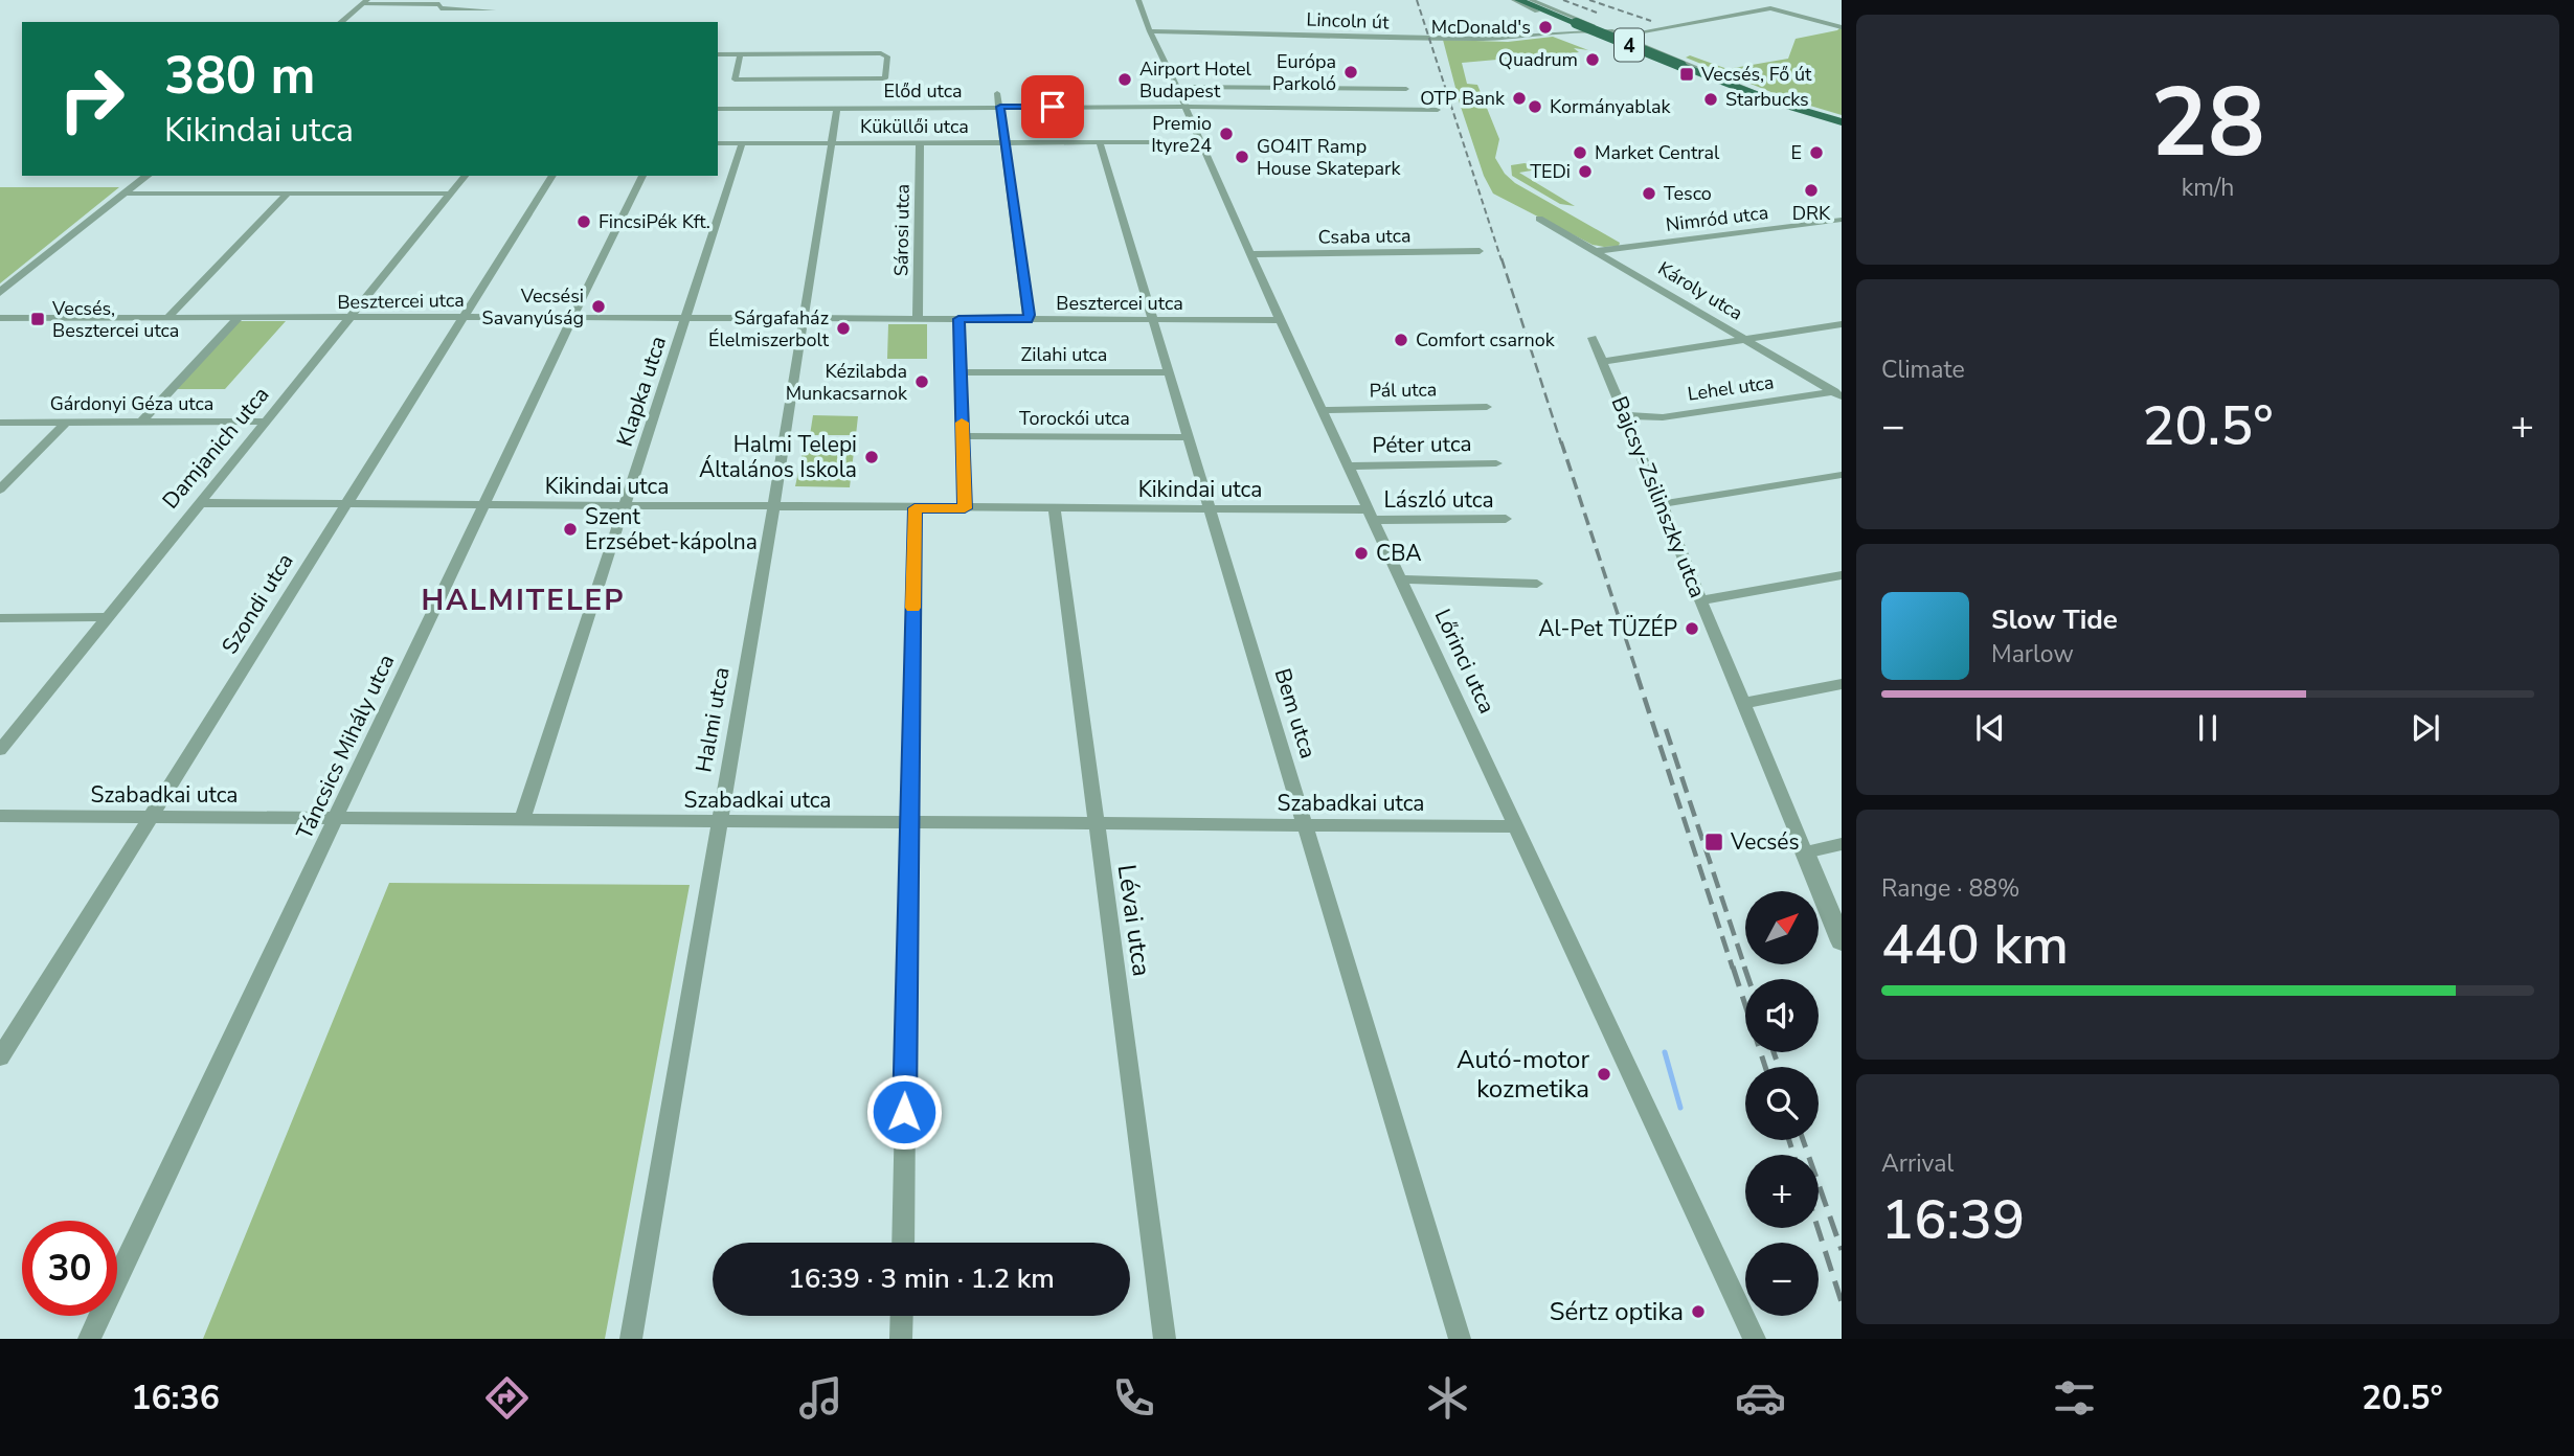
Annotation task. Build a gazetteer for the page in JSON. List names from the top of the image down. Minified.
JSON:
{"streets":{"main road":["4"],"street":["Lincoln út","Előd utca","Küküllői utca","Nimród utca","Sárosi utca","Csaba utca","Károly utca","Besztercei utca","Zilahi utca","Lehel utca","Pál utca","Klapka utca","Gárdonyi Géza utca","Torockói utca","Péter utca","Damjanich utca","Kikindai utca","Bajcsy-Zsilinszky utca","László utca","Szondi utca","Lőrinci utca","Bem utca","Halmi utca","Táncsics Mihály utca","Szabadkai utca","Lévai utca"]},"crossings":[["Lincoln út","4"],["Lincoln út","Lőrinci utca"],["Előd utca","Lőrinci utca"],["Előd utca","Halmi utca"],["Küküllői utca","Sárosi utca"],["Küküllői utca","Klapka utca"],["Küküllői utca","Lőrinci utca"],["Küküllői utca","Bem utca"],["Küküllői utca","Halmi utca"],["Nimród utca","Károly utca"],["Sárosi utca","Besztercei utca"],["Csaba utca","Lőrinci utca"],["Károly utca","Lehel utca"],["Besztercei utca","Klapka utca"],["Besztercei utca","Damjanich utca"],["Besztercei utca","Szondi utca"],["Besztercei utca","Lőrinci utca"],["Besztercei utca","Bem utca"],["Besztercei utca","Halmi utca"],["Besztercei utca","Táncsics Mihály utca"],["Zilahi utca","Bem utca"],["Lehel utca","Bajcsy-Zsilinszky utca"],["Pál utca","Lőrinci utca"],["Klapka utca","Kikindai utca"],["Klapka utca","Szabadkai utca"],["Gárdonyi Géza utca","Damjanich utca"],["Torockói utca","Bem utca"],["Péter utca","Lőrinci utca"],["Damjanich utca","Kikindai utca"],["Kikindai utca","László utca"],["Kikindai utca","Szondi utca"],["Kikindai utca","Lőrinci utca"],["Kikindai utca","Bem utca"],["Kikindai utca","Halmi utca"],["Kikindai utca","Táncsics Mihály utca"],["Kikindai utca","Lévai utca"],["László utca","Lőrinci utca"],["Szondi utca","Szabadkai utca"],["Lőrinci utca","Szabadkai utca"],["Bem utca","Szabadkai utca"],["Halmi utca","Szabadkai utca"],["Táncsics Mihály utca","Szabadkai utca"],["Szabadkai utca","Lévai utca"]],"districts":["HALMITELEP"],"places":{"other":["McDonald's","Quadrum","Európa Parkoló","Airport Hotel Budapest","OTP Bank","Starbucks","Kormányablak","Premio Ityre24","Market Central","E","GO4IT Ramp House Skatepark","TEDi","DRK","Tesco","FincsiPék Kft.","Vecsési Savanyúság","Sárgafaház Élelmiszerbolt","Comfort csarnok","Kézilabda Munkacsarnok","Halmi Telepi Általános Iskola","Szent Erzsébet-kápolna","CBA","Al-Pet TÜZÉP","Autó-motor kozmetika","Sértz optika"],"transit":["Vecsés, Fő út","Vecsés, Besztercei utca","Vecsés"]},"north":"top right","page":{"tile":[["28","km/h"],"Climate",["Range · 88%","440 km"],["Arrival","16:39"]],"turn":["380 m","Kikindai utca"],"heat":["−","20.5°","+"],"song":["Slow Tide","Marlow"],"map_buttons":["+","−"],"limit":"30","trip":"16:39 · 3 min · 1.2 km","tabs":["16:36","20.5°"]}}
